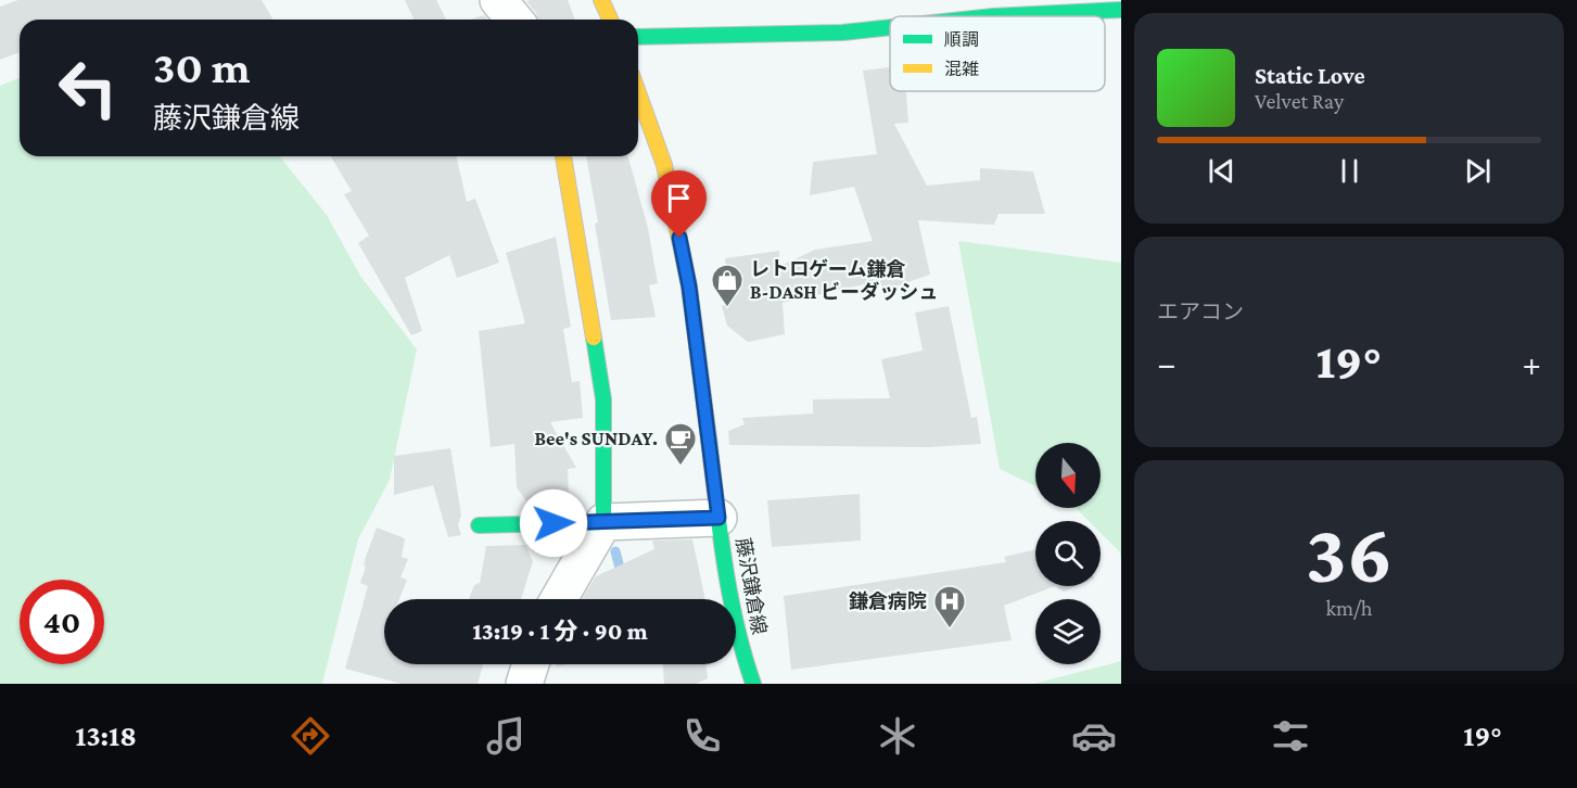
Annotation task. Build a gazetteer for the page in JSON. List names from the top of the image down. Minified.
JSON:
{"streets":{"street":["藤沢鎌倉線"]},"places":{"shop":["レトロゲーム鎌倉 B-DASH ビーダッシュ"],"cafe":["Bee's SUNDAY."],"hospital":["鎌倉病院"]},"legend":["順調","混雑"],"north":"bottom","page":{"turn":["30 m","藤沢鎌倉線"],"song":["Static Love","Velvet Ray"],"tile":["エアコン",["36","km/h"]],"heat":["−","19°","+"],"limit":"40","trip":"13:19 · 1 分 · 90 m","tabs":["13:18","19°"]}}
